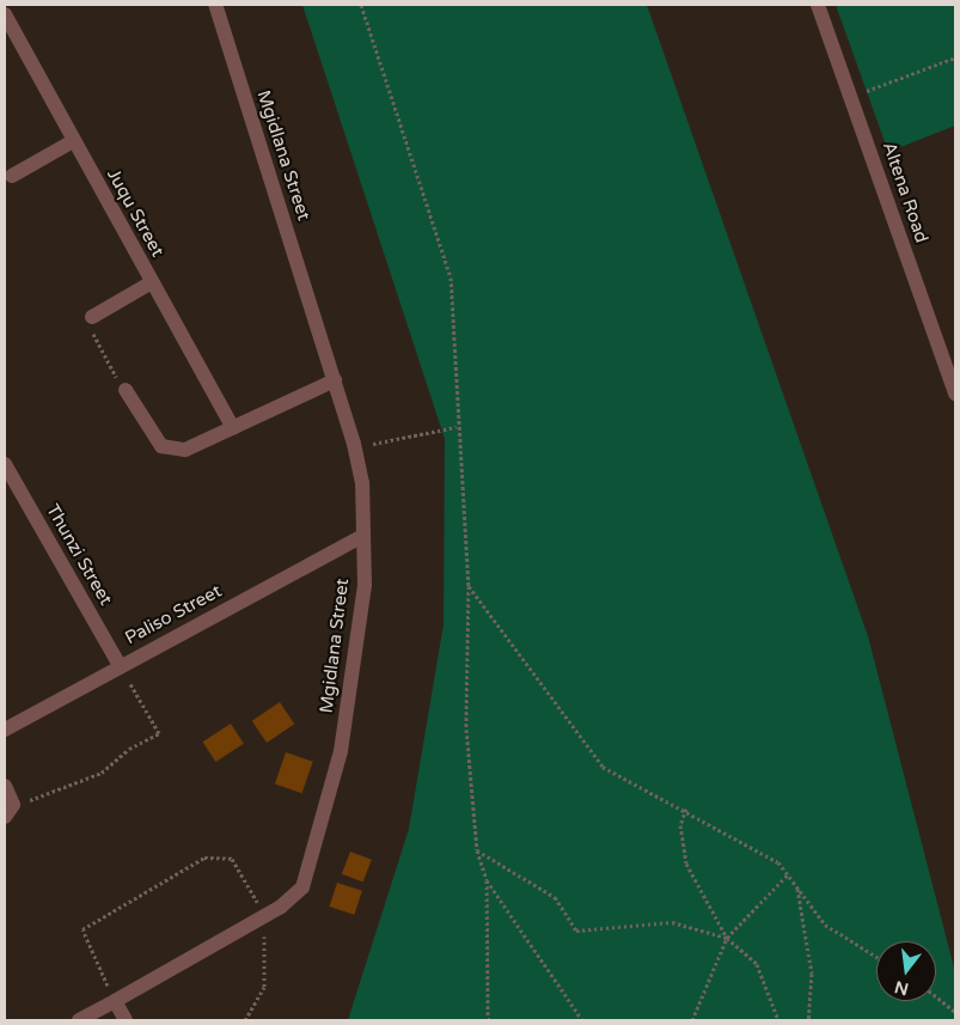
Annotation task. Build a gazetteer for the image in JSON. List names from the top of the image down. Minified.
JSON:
{"streets":{"street":["Mgidlana Street","Altena Road","Juqu Street","Thunzi Street","Paliso Street"]},"crossings":[["Mgidlana Street","Paliso Street"],["Thunzi Street","Paliso Street"]],"north":"bottom"}
